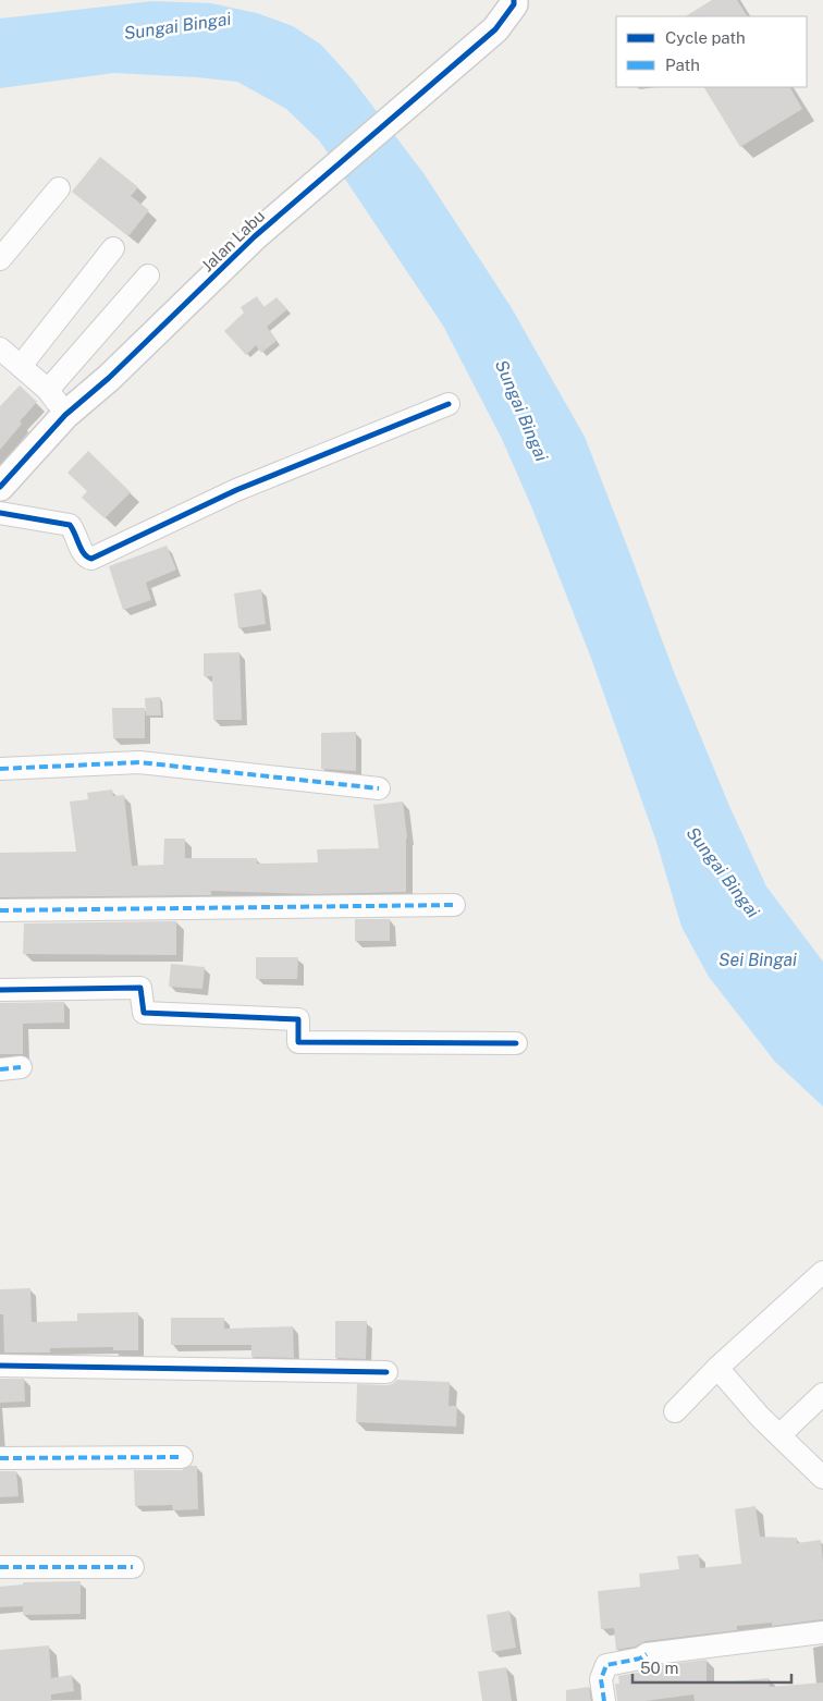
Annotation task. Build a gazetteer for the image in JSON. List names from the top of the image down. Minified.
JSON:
{"streets":{"street":["Jalan Labu"]},"water":["Sungai Bingai","Sei Bingai"],"legend":["Cycle path","Path"],"scale_bar":"50 m"}
